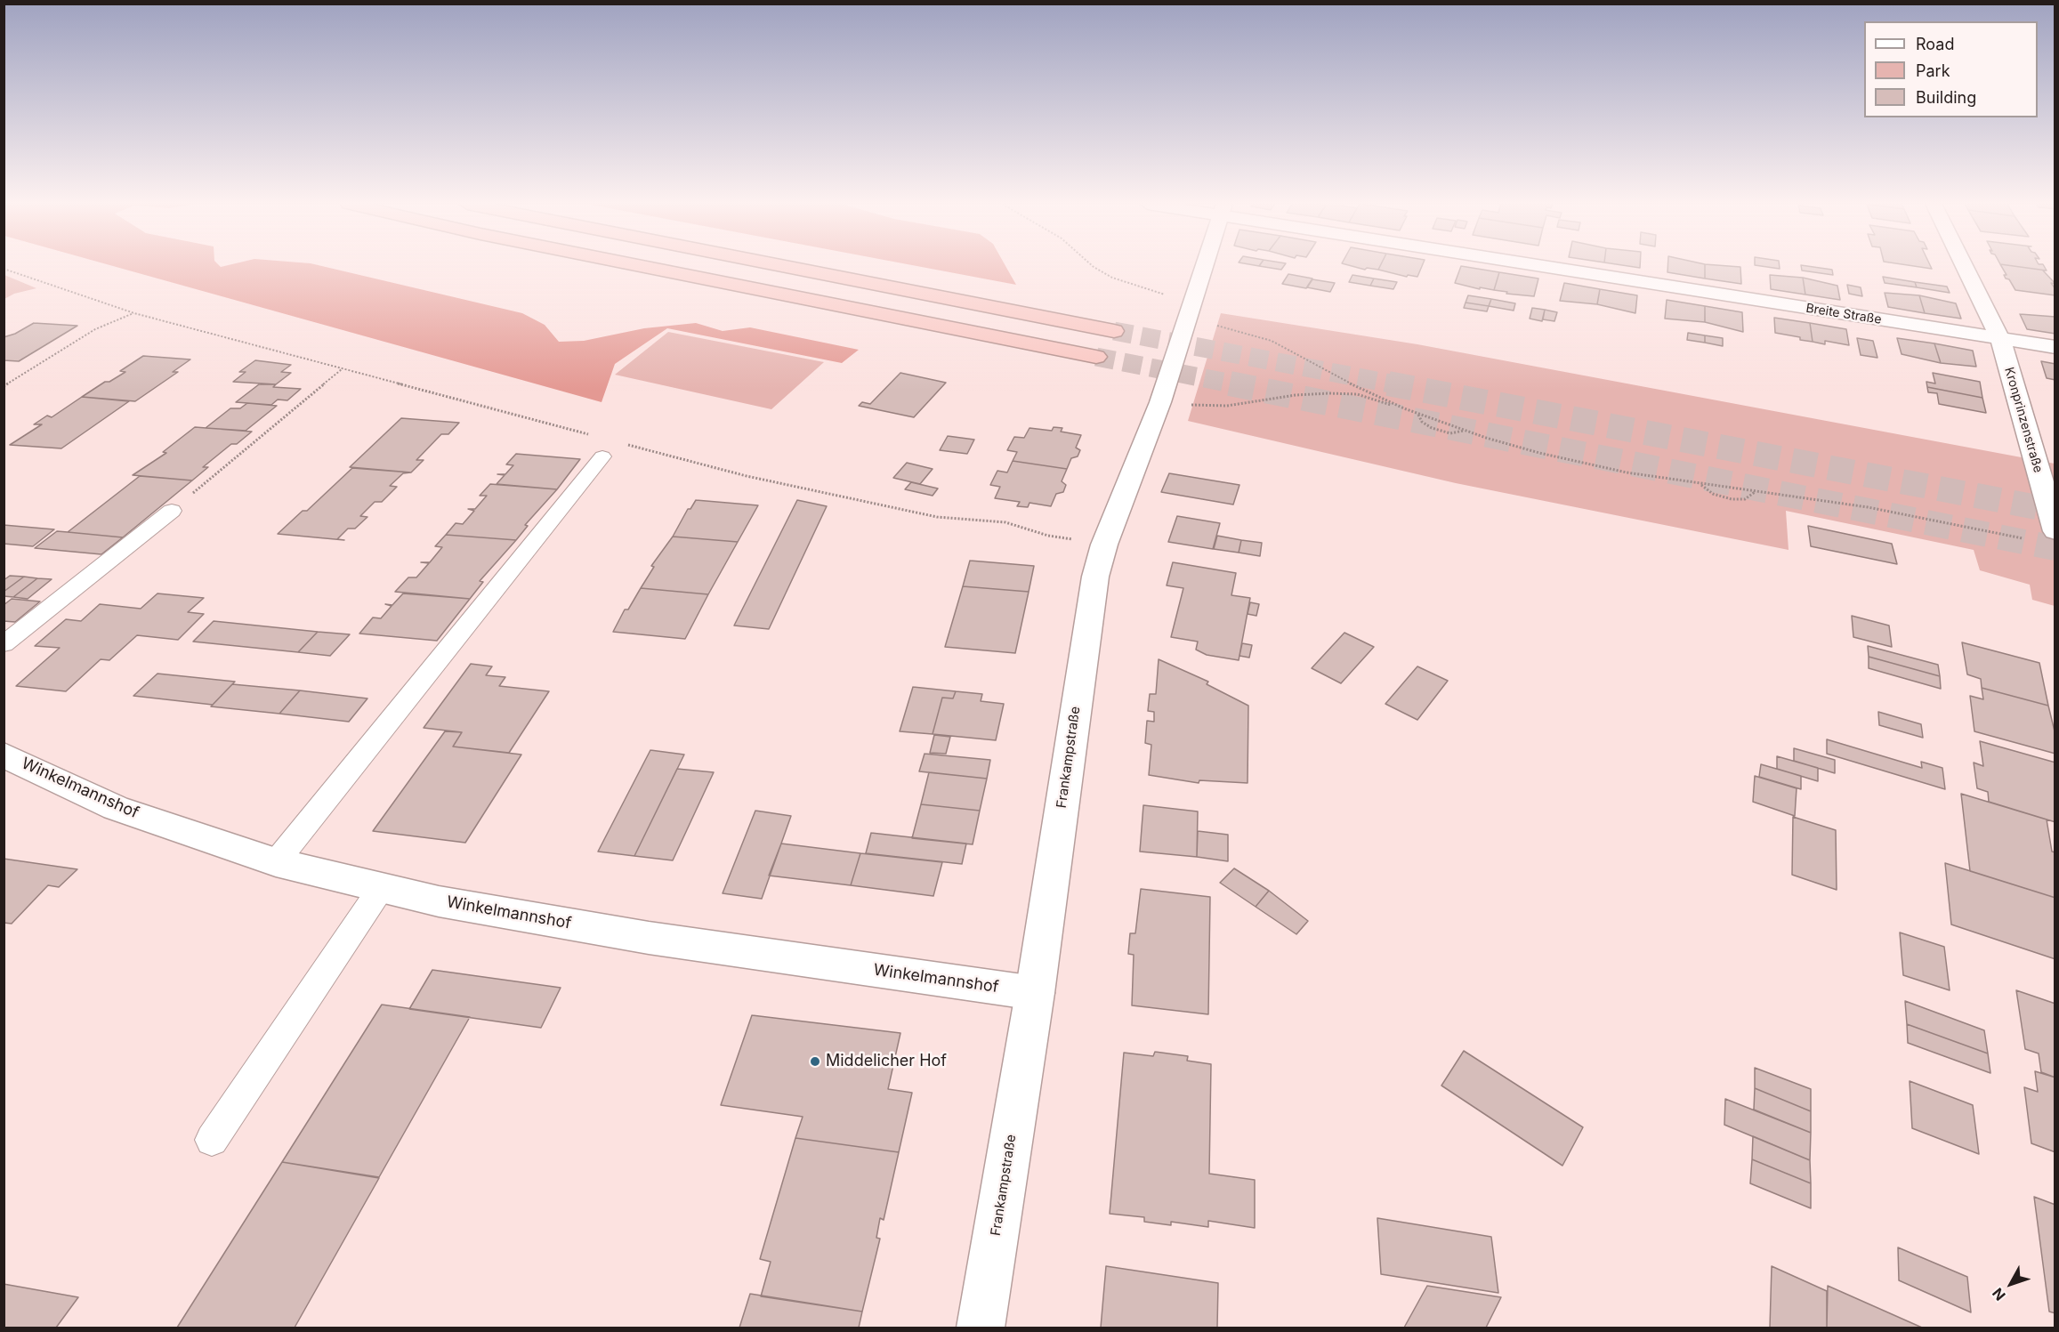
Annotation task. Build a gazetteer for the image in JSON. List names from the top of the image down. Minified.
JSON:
{"streets":{"street":["Breite Straße","Kronprinzenstraße","Frankampstraße","Winkelmannshof"]},"crossings":[["Breite Straße","Kronprinzenstraße"],["Frankampstraße","Winkelmannshof"]],"places":["Middelicher Hof"],"legend":["Road","Park","Building"],"north":"bottom left"}
